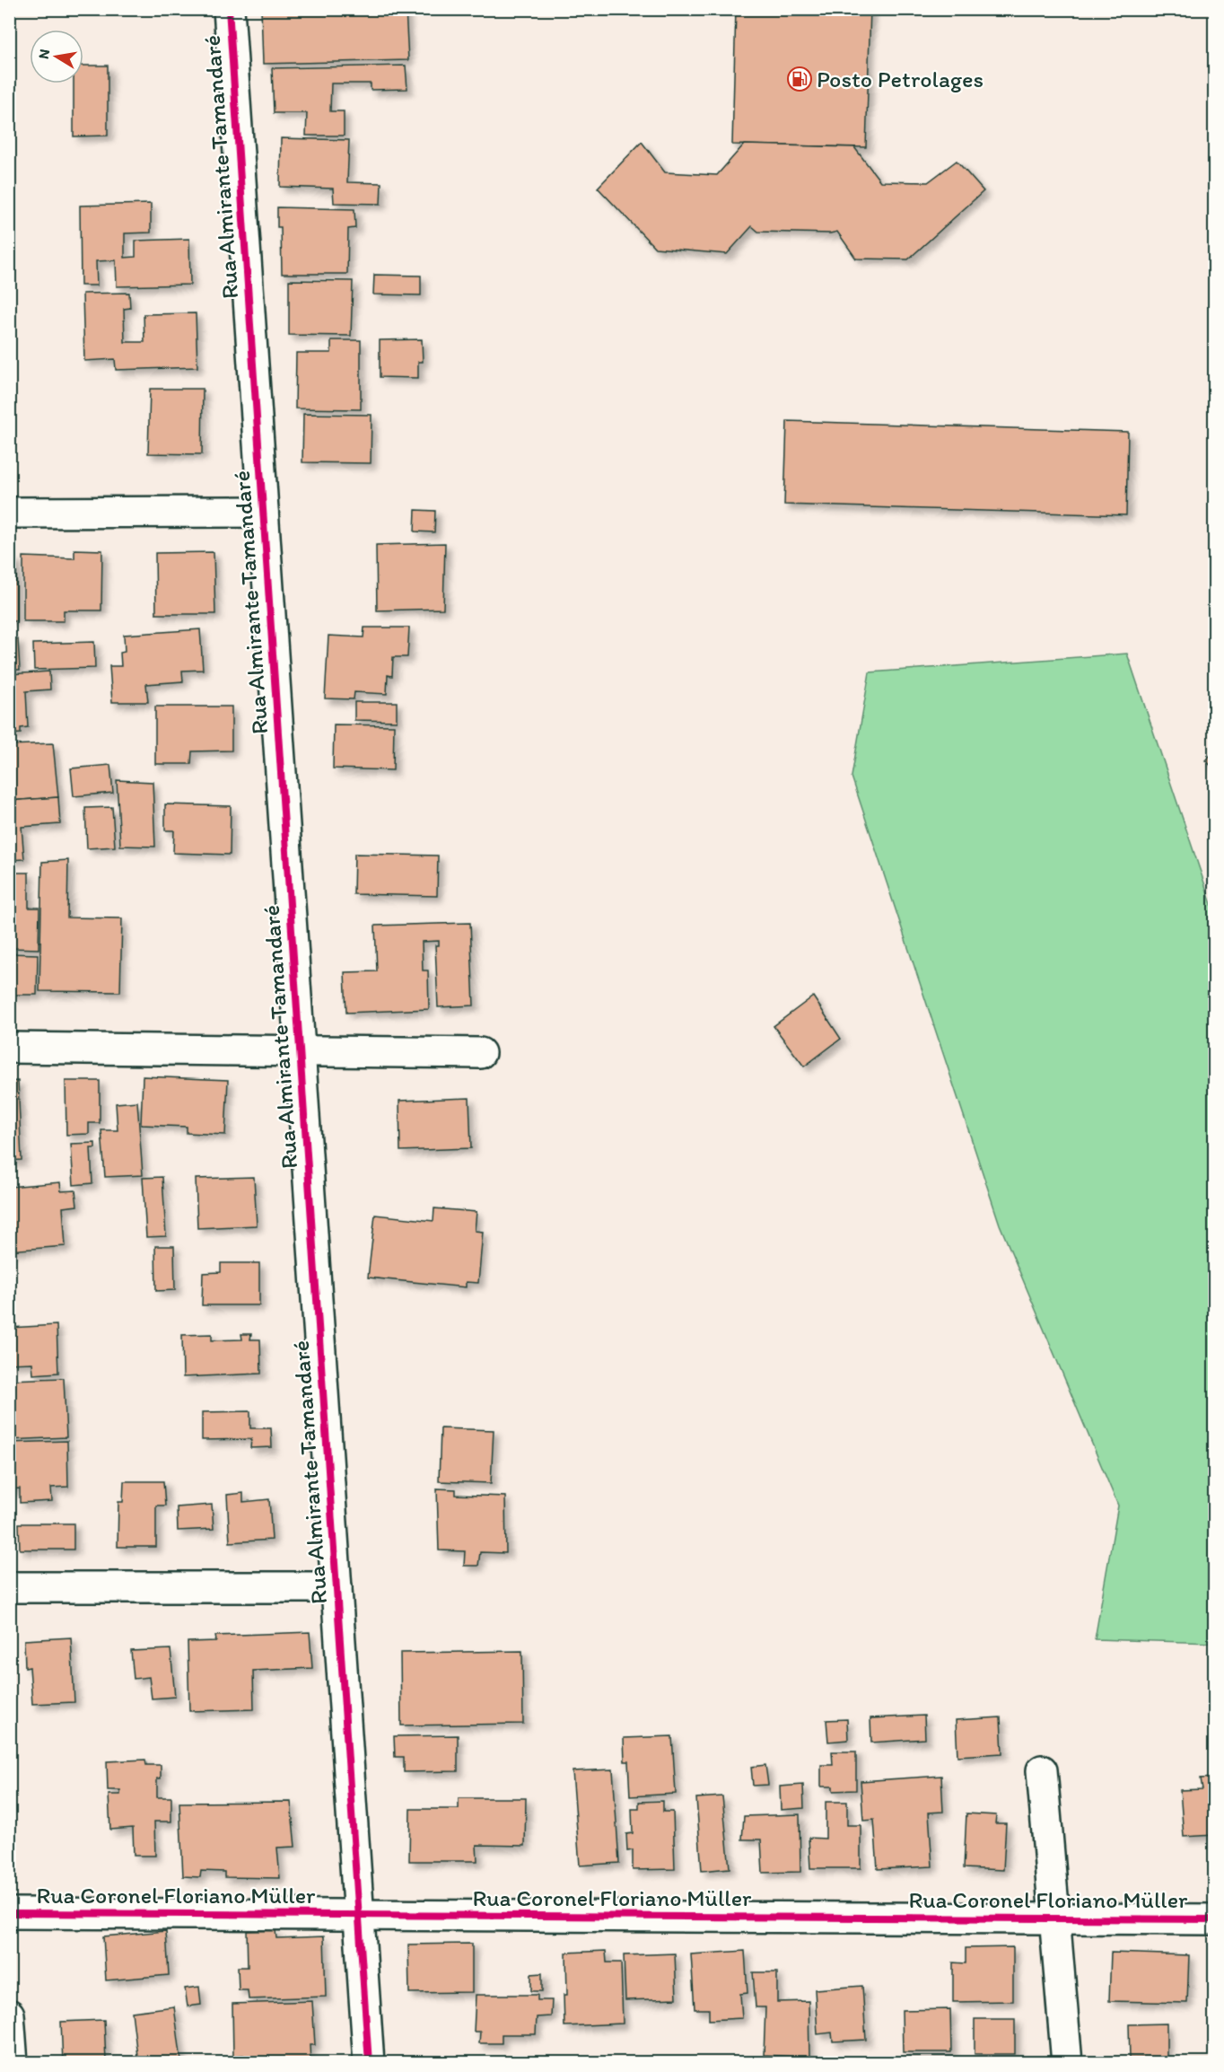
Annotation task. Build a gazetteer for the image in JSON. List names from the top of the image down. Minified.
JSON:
{"streets":{"street":["Rua Almirante Tamandaré","Rua Coronel Floriano Müller"]},"crossings":[["Rua Almirante Tamandaré","Rua Coronel Floriano Müller"]],"places":{"fuel station":["Posto Petrolages"]},"north":"left"}
